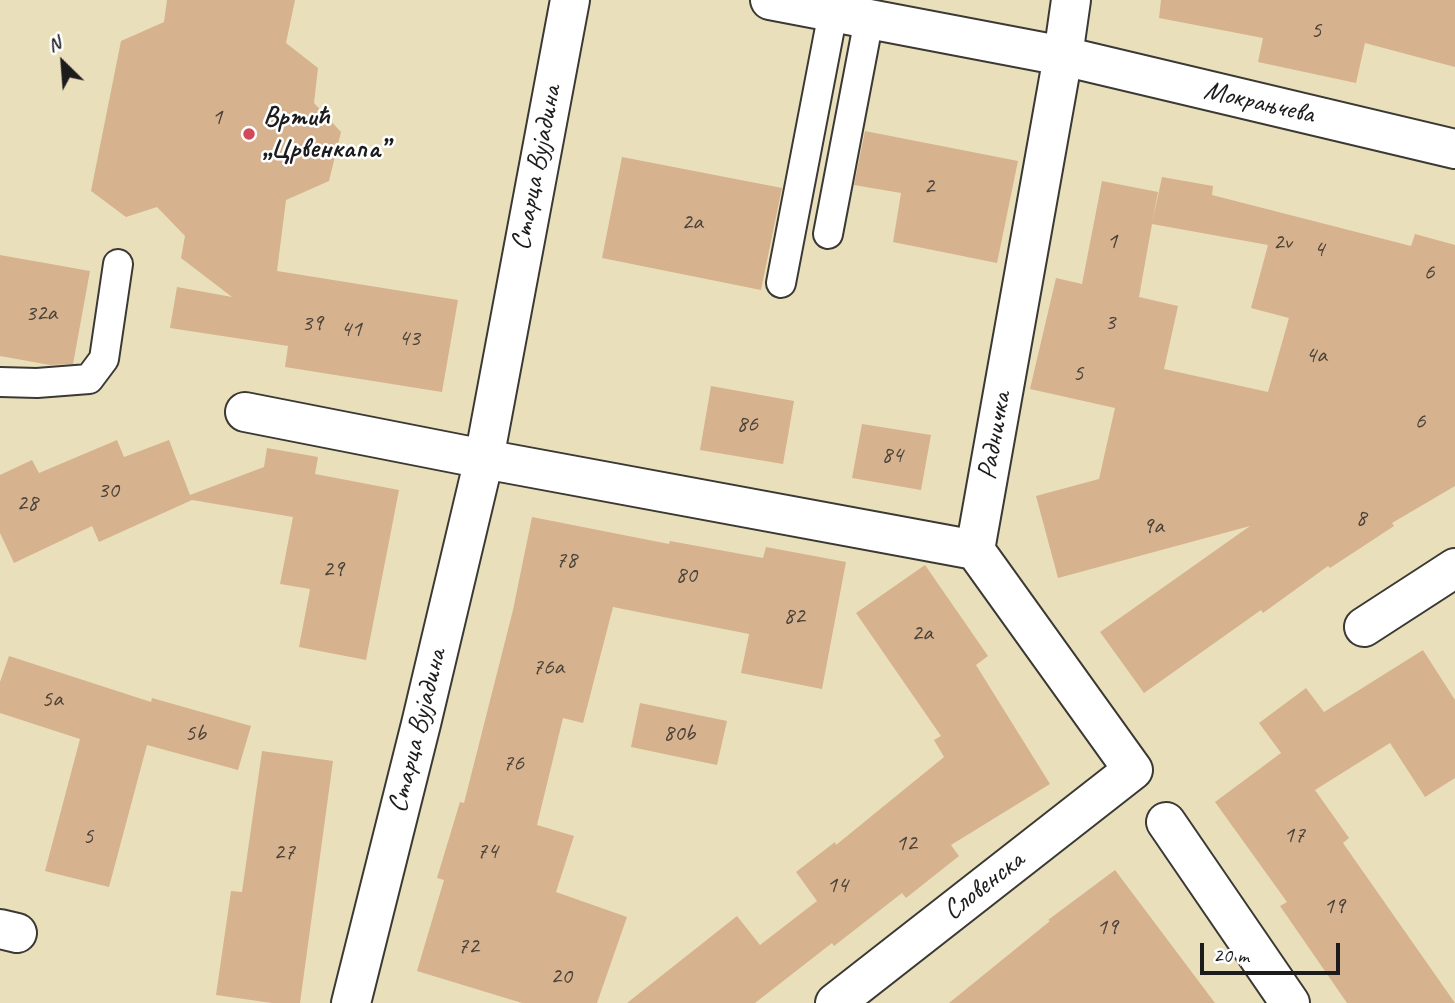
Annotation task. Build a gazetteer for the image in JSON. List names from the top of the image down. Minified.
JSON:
{"streets":{"street":["Мокрањчева","Старца Вујадина","Радничка","Словенска"]},"crossings":[["Мокрањчева","Радничка"],["Радничка","Словенска"]],"places":["Вртић „Црвенкапа”"],"house_numbers":["5","1","2","2a","1","2v","4","6","32a","3","39","41","43","4a","5","6","86","84","30","28","8","9a","78","29","80","82","2a","76a","5a","5b","80b","76","17","5","12","74","27","14","19","19","72","20"],"scale_bar":"20 m","north":"top left"}
